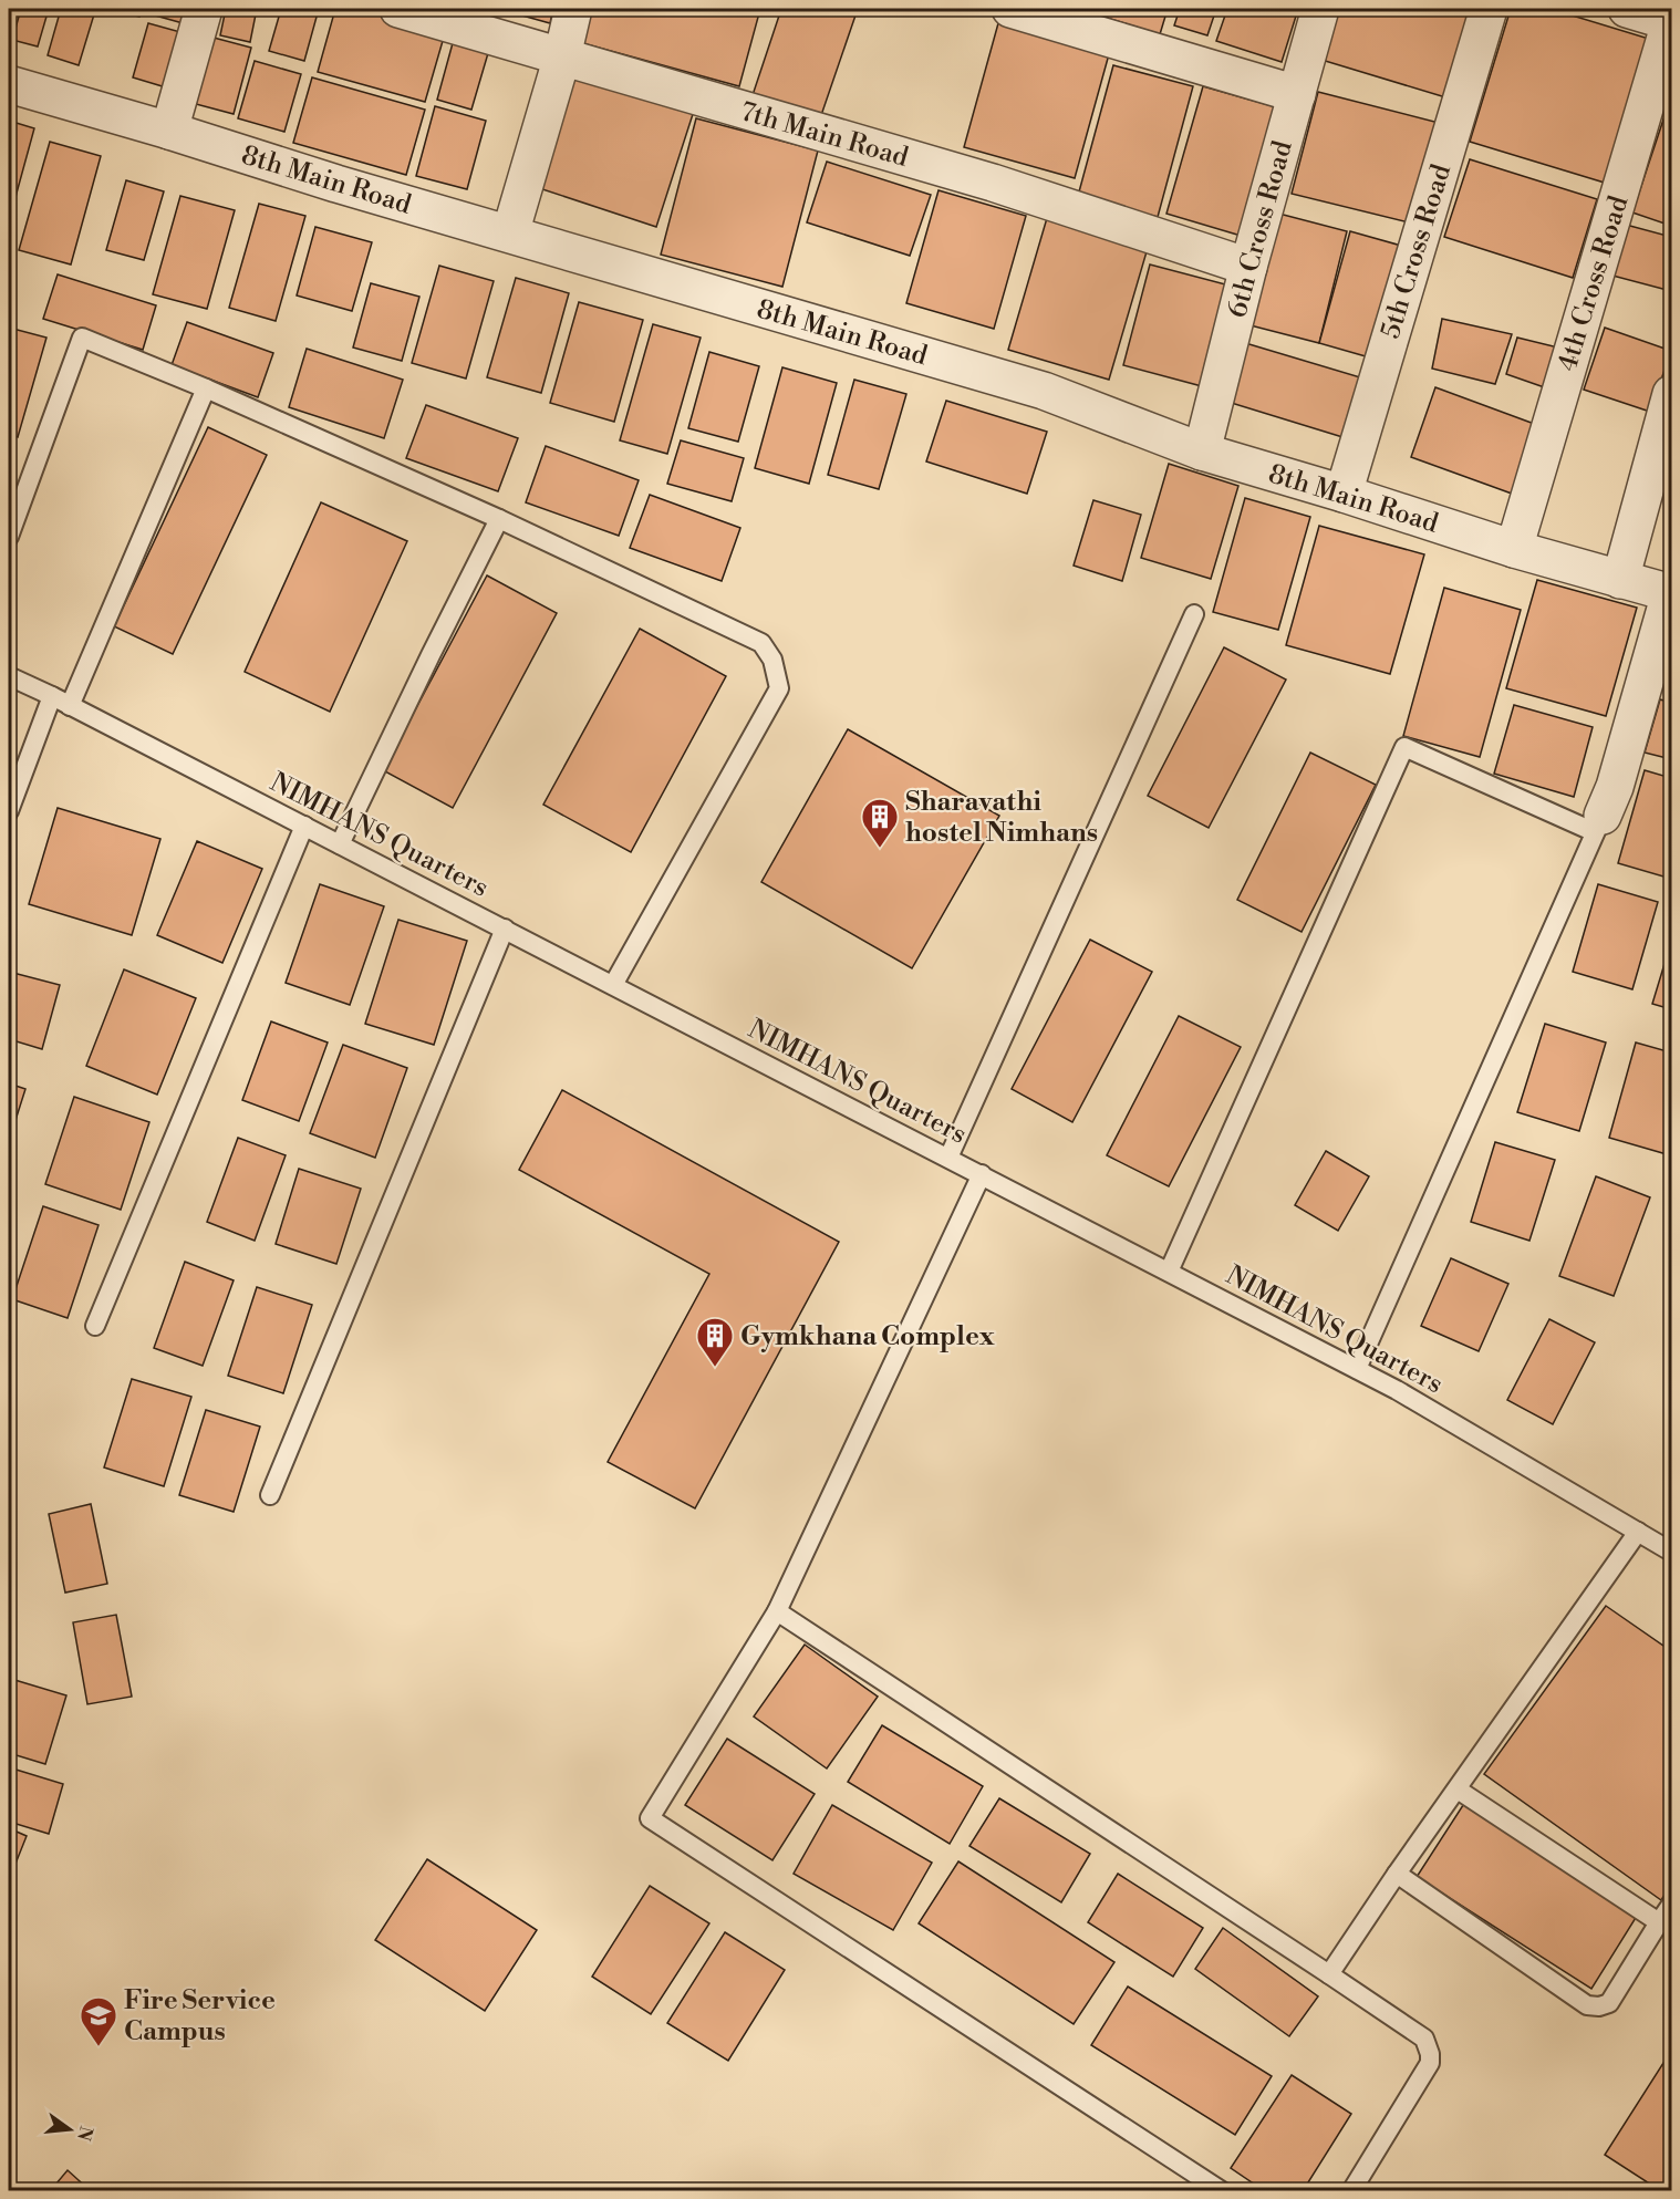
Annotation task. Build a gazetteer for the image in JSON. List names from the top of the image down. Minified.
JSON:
{"streets":{"street":["7th Main Road","8th Main Road","6th Cross Road","5th Cross Road","4th Cross Road"],"lane":["NIMHANS Quarters"]},"crossings":[["7th Main Road","6th Cross Road"],["8th Main Road","6th Cross Road"],["8th Main Road","5th Cross Road"],["8th Main Road","4th Cross Road"]],"places":{"building":["Sharavathi hostel Nimhans","Gymkhana Complex"],"school or university":["Fire Service Campus"]},"north":"right"}
